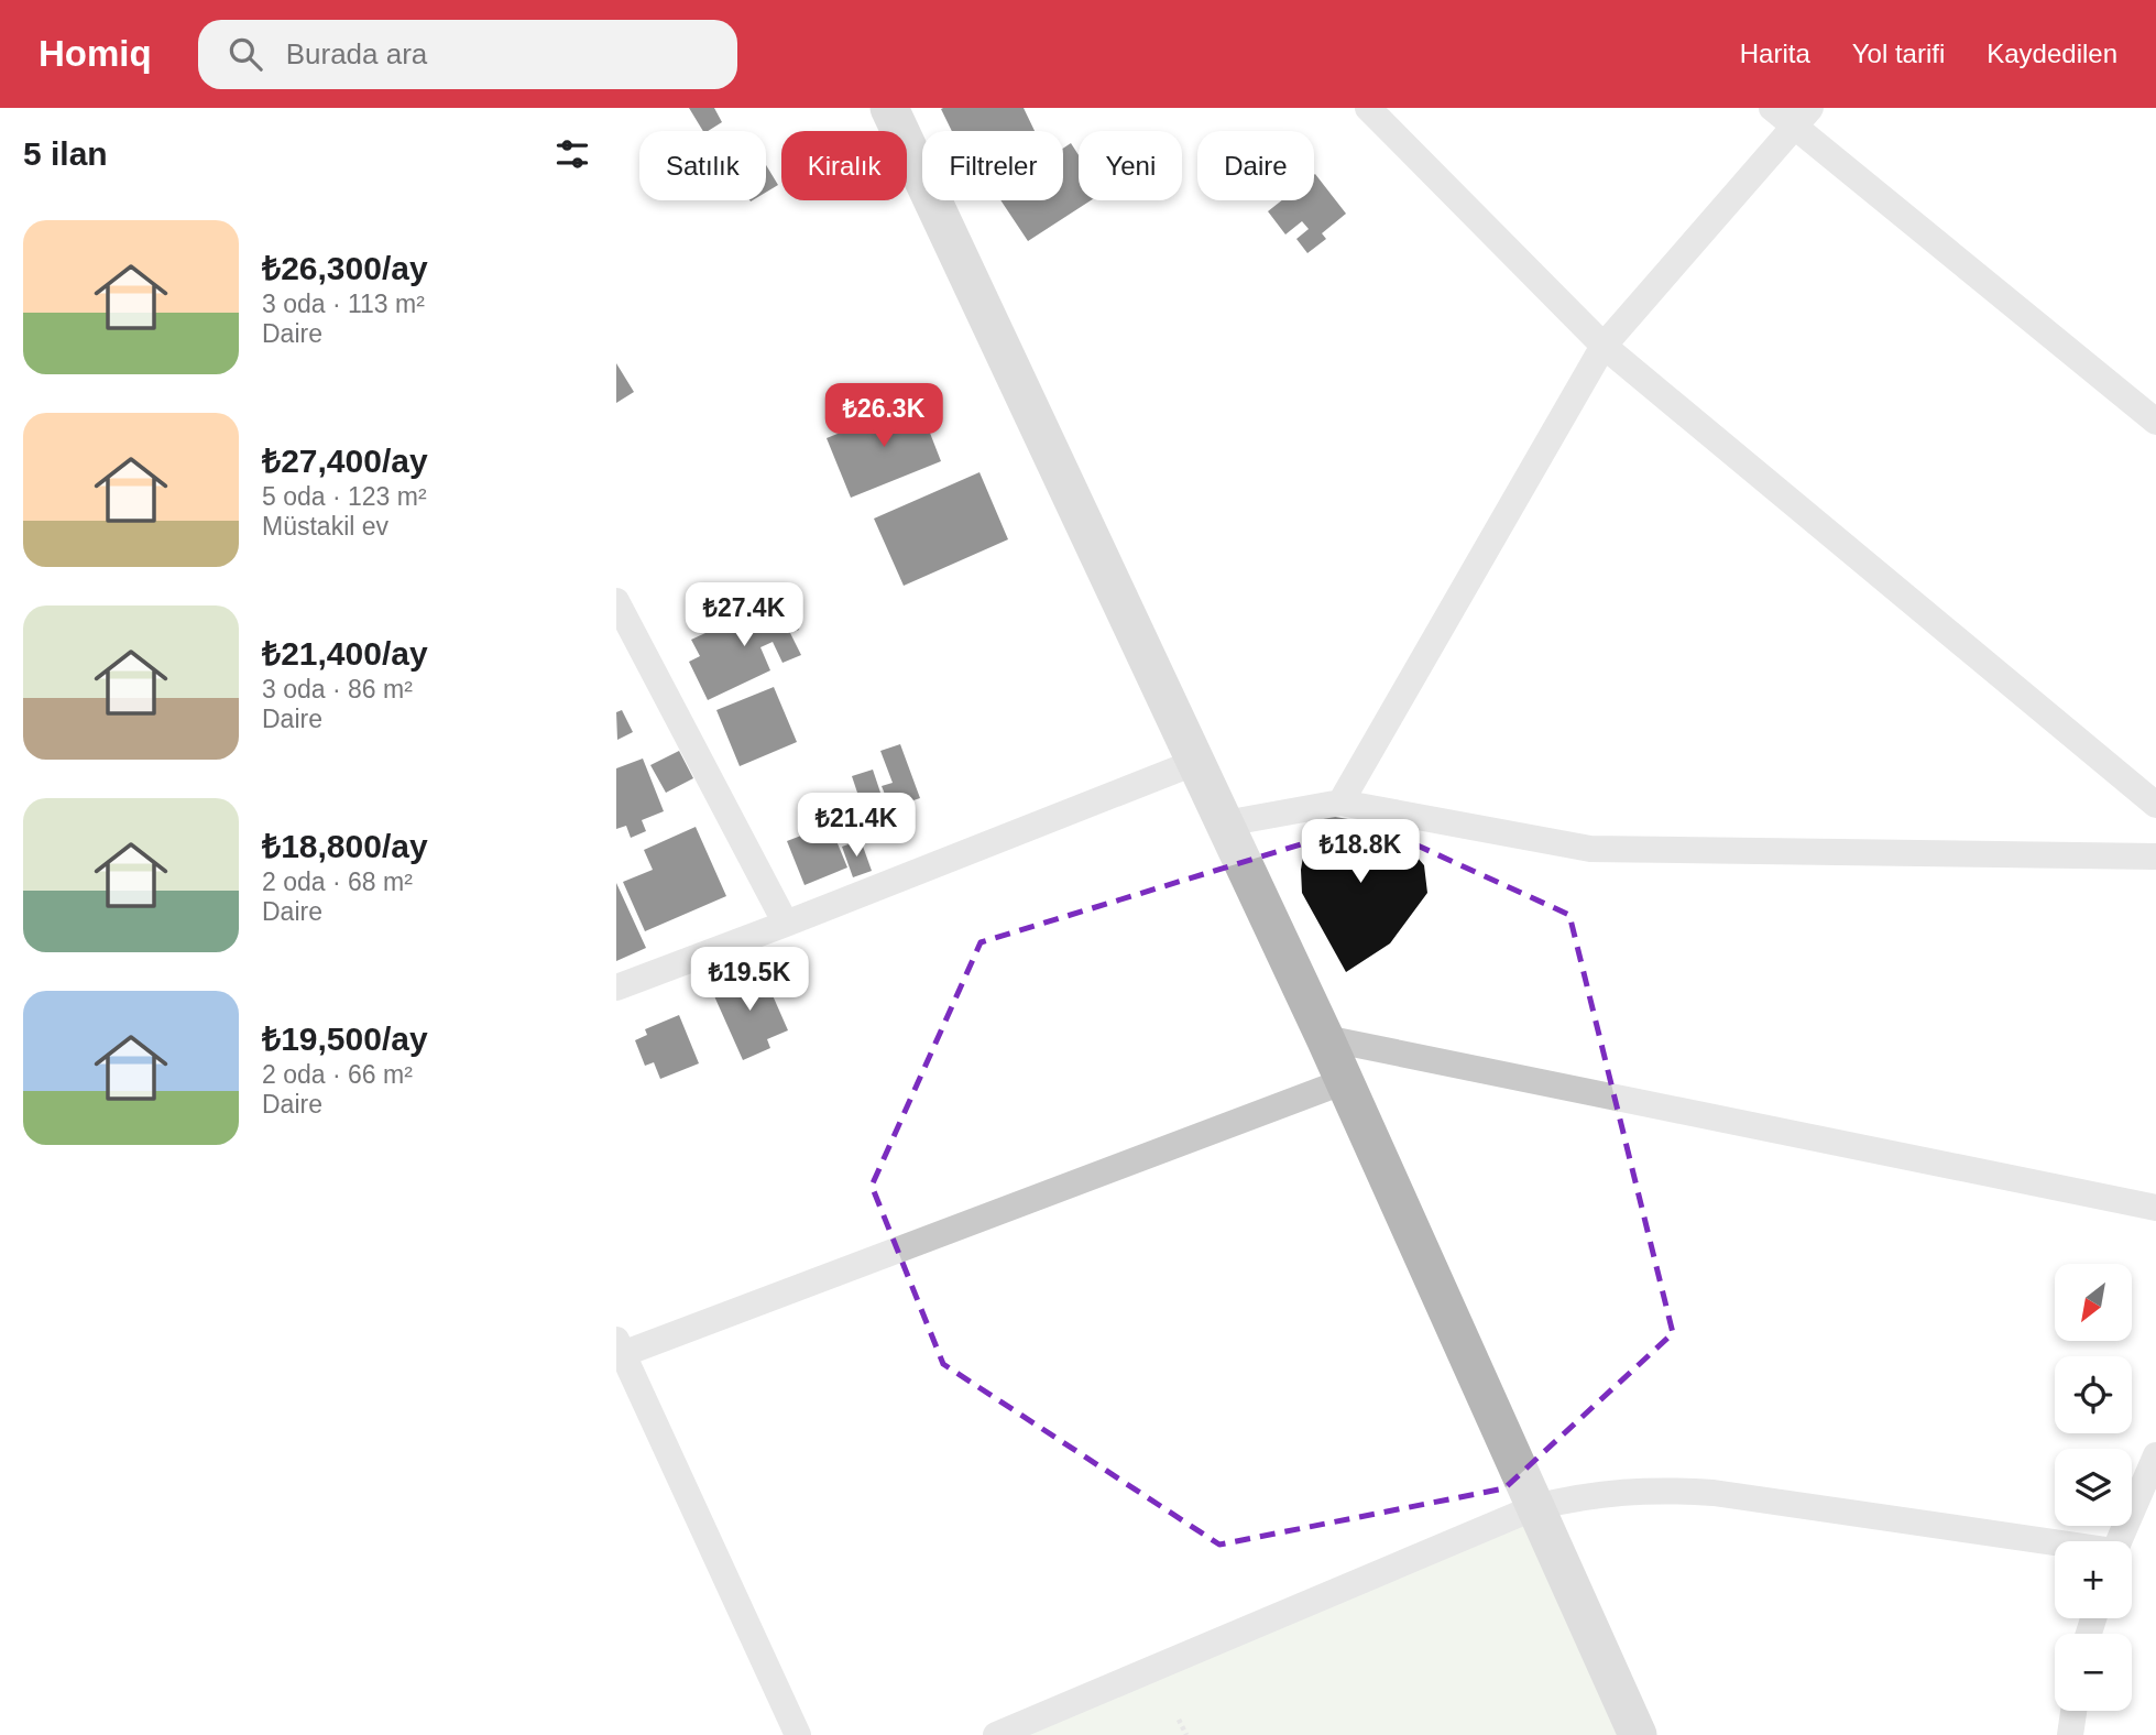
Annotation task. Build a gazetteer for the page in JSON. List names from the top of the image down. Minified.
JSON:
{"north":"bottom left","page":{"header":"Homiq","search":"Burada ara","nav":["Harita","Yol tarifi","Kaydedilen"],"heading":"5 ilan","chip":["Satılık","Kiralık","Filtreler","Yeni","Daire"],"list":[{"name":"₺26,300/ay","note":"3 oda · 113 m² · Daire"},{"name":"₺27,400/ay","note":"5 oda · 123 m² · Müstakil ev"},{"name":"₺21,400/ay","note":"3 oda · 86 m² · Daire"},{"name":"₺18,800/ay","note":"2 oda · 68 m² · Daire"},{"name":"₺19,500/ay","note":"2 oda · 66 m² · Daire"}],"price":["₺26.3K","₺27.4K","₺21.4K","₺18.8K","₺19.5K"],"map_buttons":["+","−"]}}
